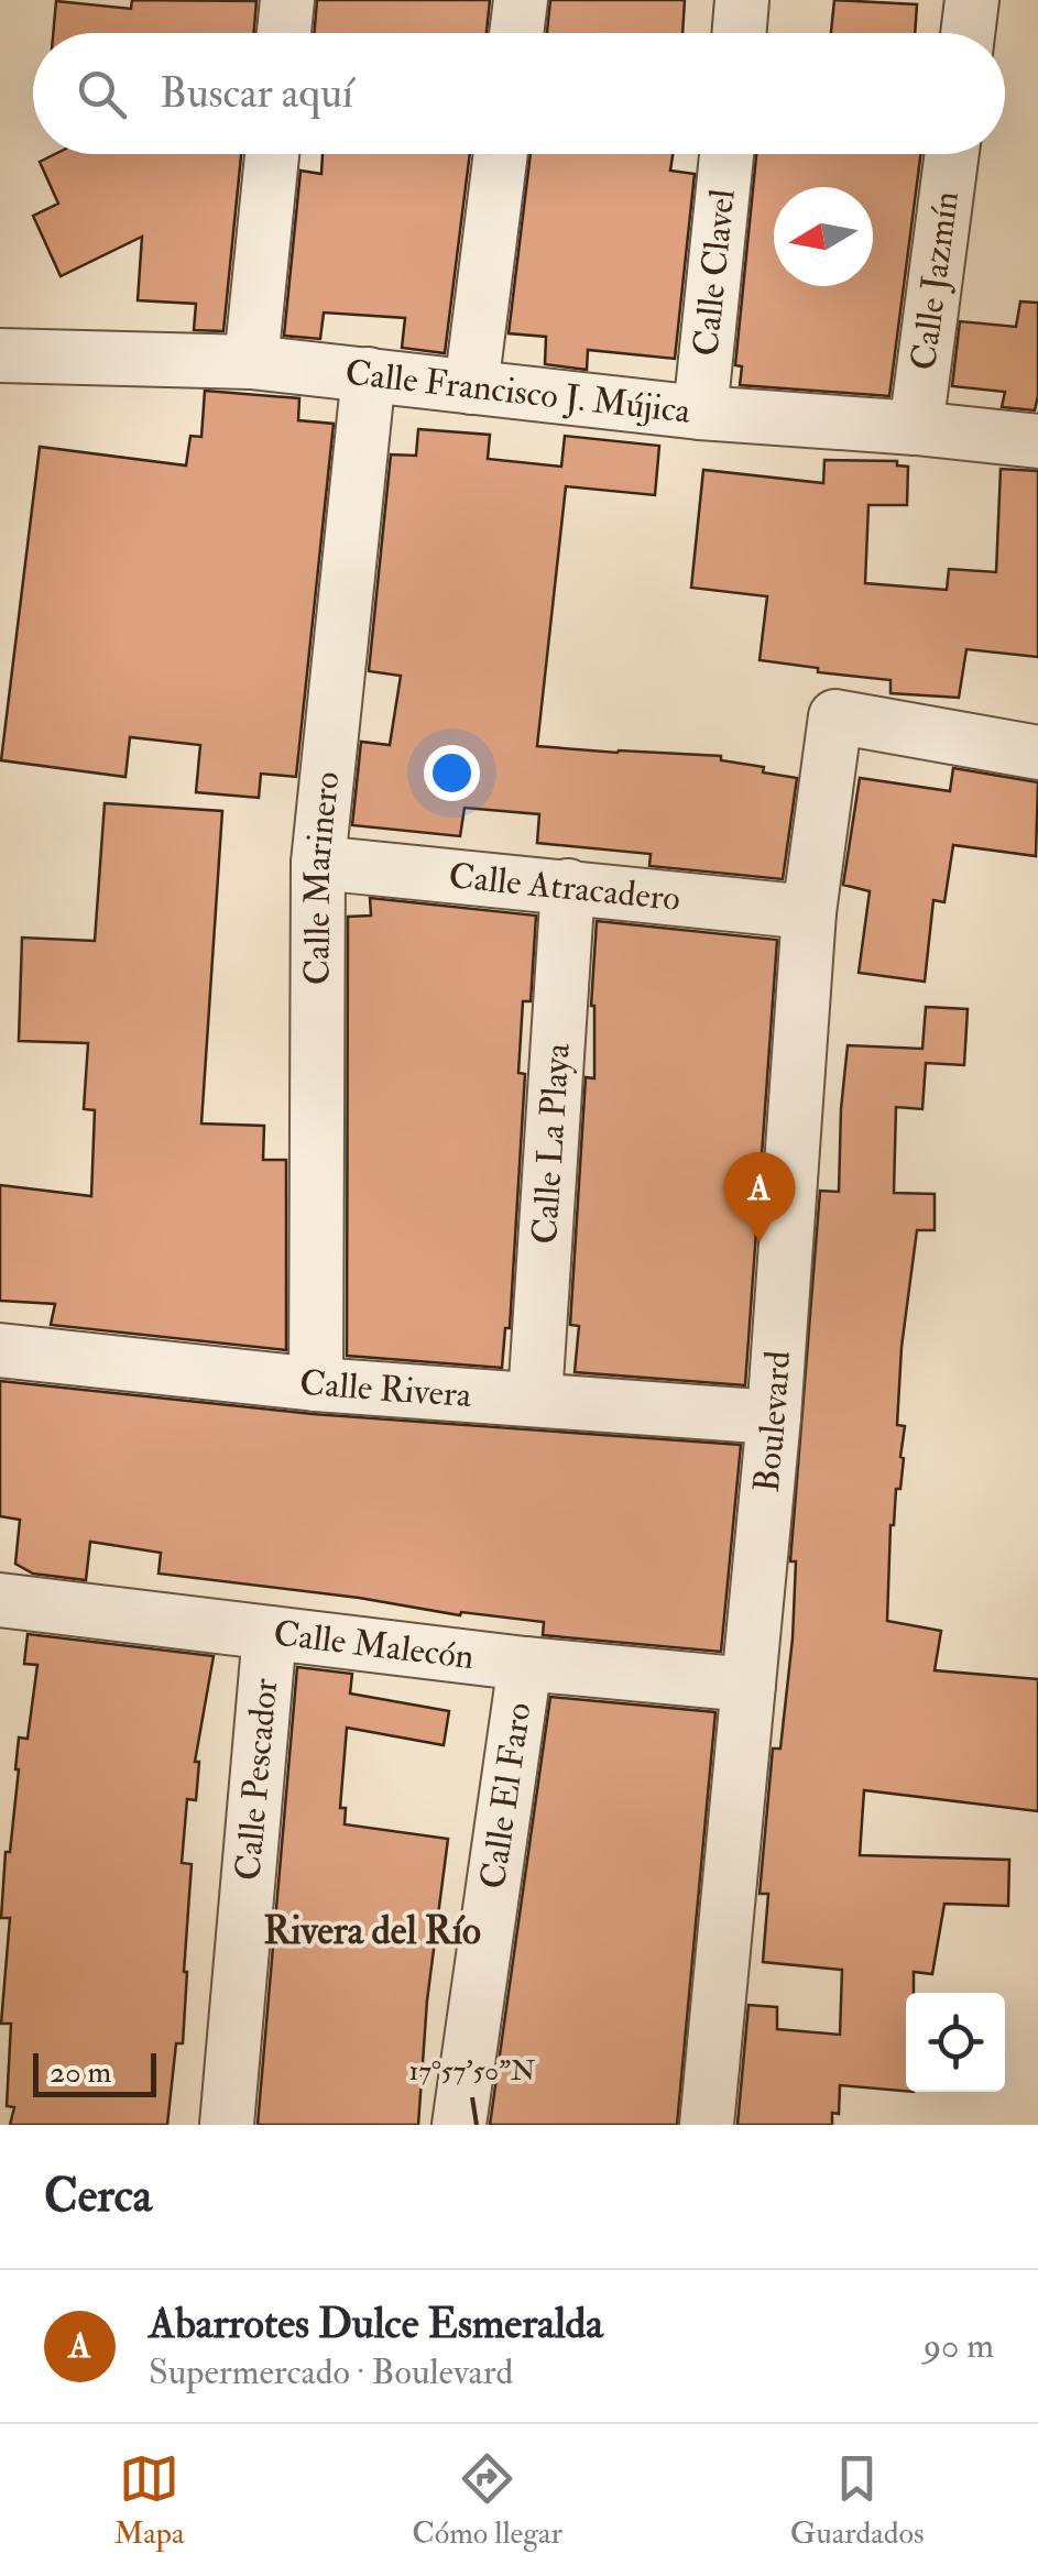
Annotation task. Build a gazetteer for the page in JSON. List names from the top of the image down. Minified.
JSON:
{"streets":{"street":["Calle Clavel","Calle Jazmín","Calle Francisco J. Mújica","Calle Marinero","Calle Atracadero","Calle La Playa","Calle Rivera","Boulevard","Calle Malecón","Calle Pescador","Calle El Faro"]},"crossings":[["Calle Clavel","Calle Francisco J. Mújica"],["Calle Jazmín","Calle Francisco J. Mújica"],["Calle Francisco J. Mújica","Calle Marinero"],["Calle Marinero","Calle Atracadero"],["Calle Marinero","Calle Rivera"],["Calle Atracadero","Calle La Playa"],["Calle Atracadero","Boulevard"],["Calle La Playa","Calle Rivera"],["Calle Rivera","Boulevard"],["Boulevard","Calle Malecón"],["Calle Malecón","Calle Pescador"],["Calle Malecón","Calle El Faro"]],"districts":["Rivera del Río"],"scale_bar":"20 m","north":"left","page":{"search":"Buscar aquí","pins":"A","scale":"20 m","heading":"Cerca","list":[{"mark":"A","name":"Abarrotes Dulce Esmeralda","note":"Supermercado · Boulevard","value":"90 m"}],"nav":["Mapa","Cómo llegar","Guardados"]},"coordinates":["17°57'50\"N"]}
